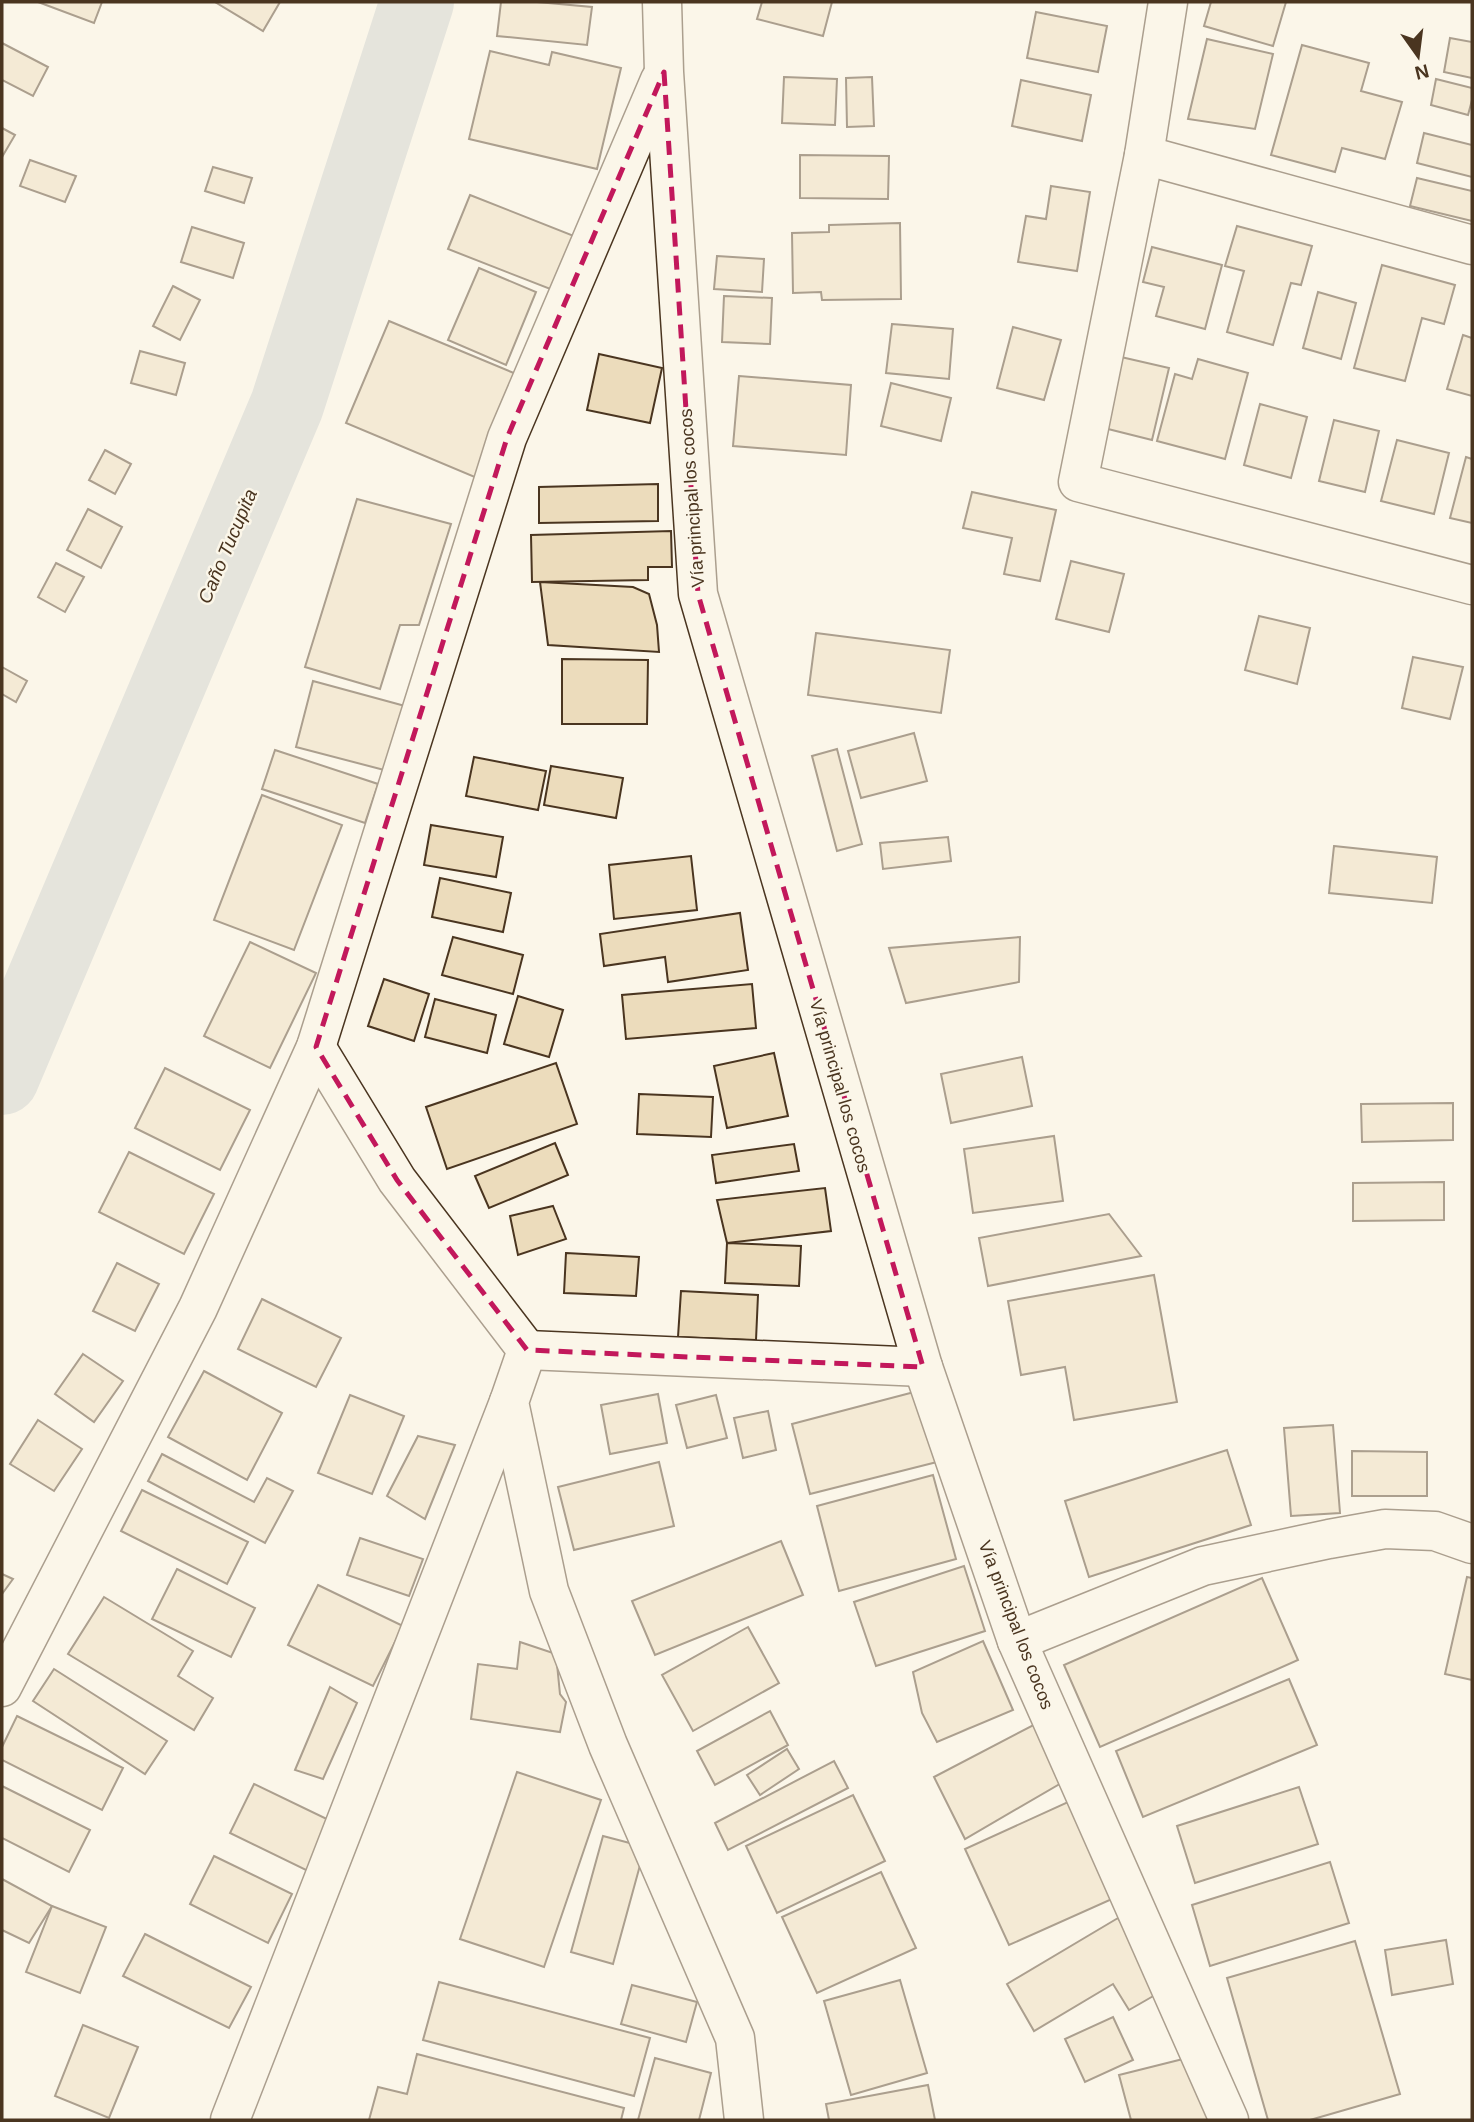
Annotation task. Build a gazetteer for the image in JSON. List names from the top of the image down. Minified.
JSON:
{"streets":{"street":["Vía principal los cocos"]},"water":["Caño Tucupita"],"north":"bottom"}
